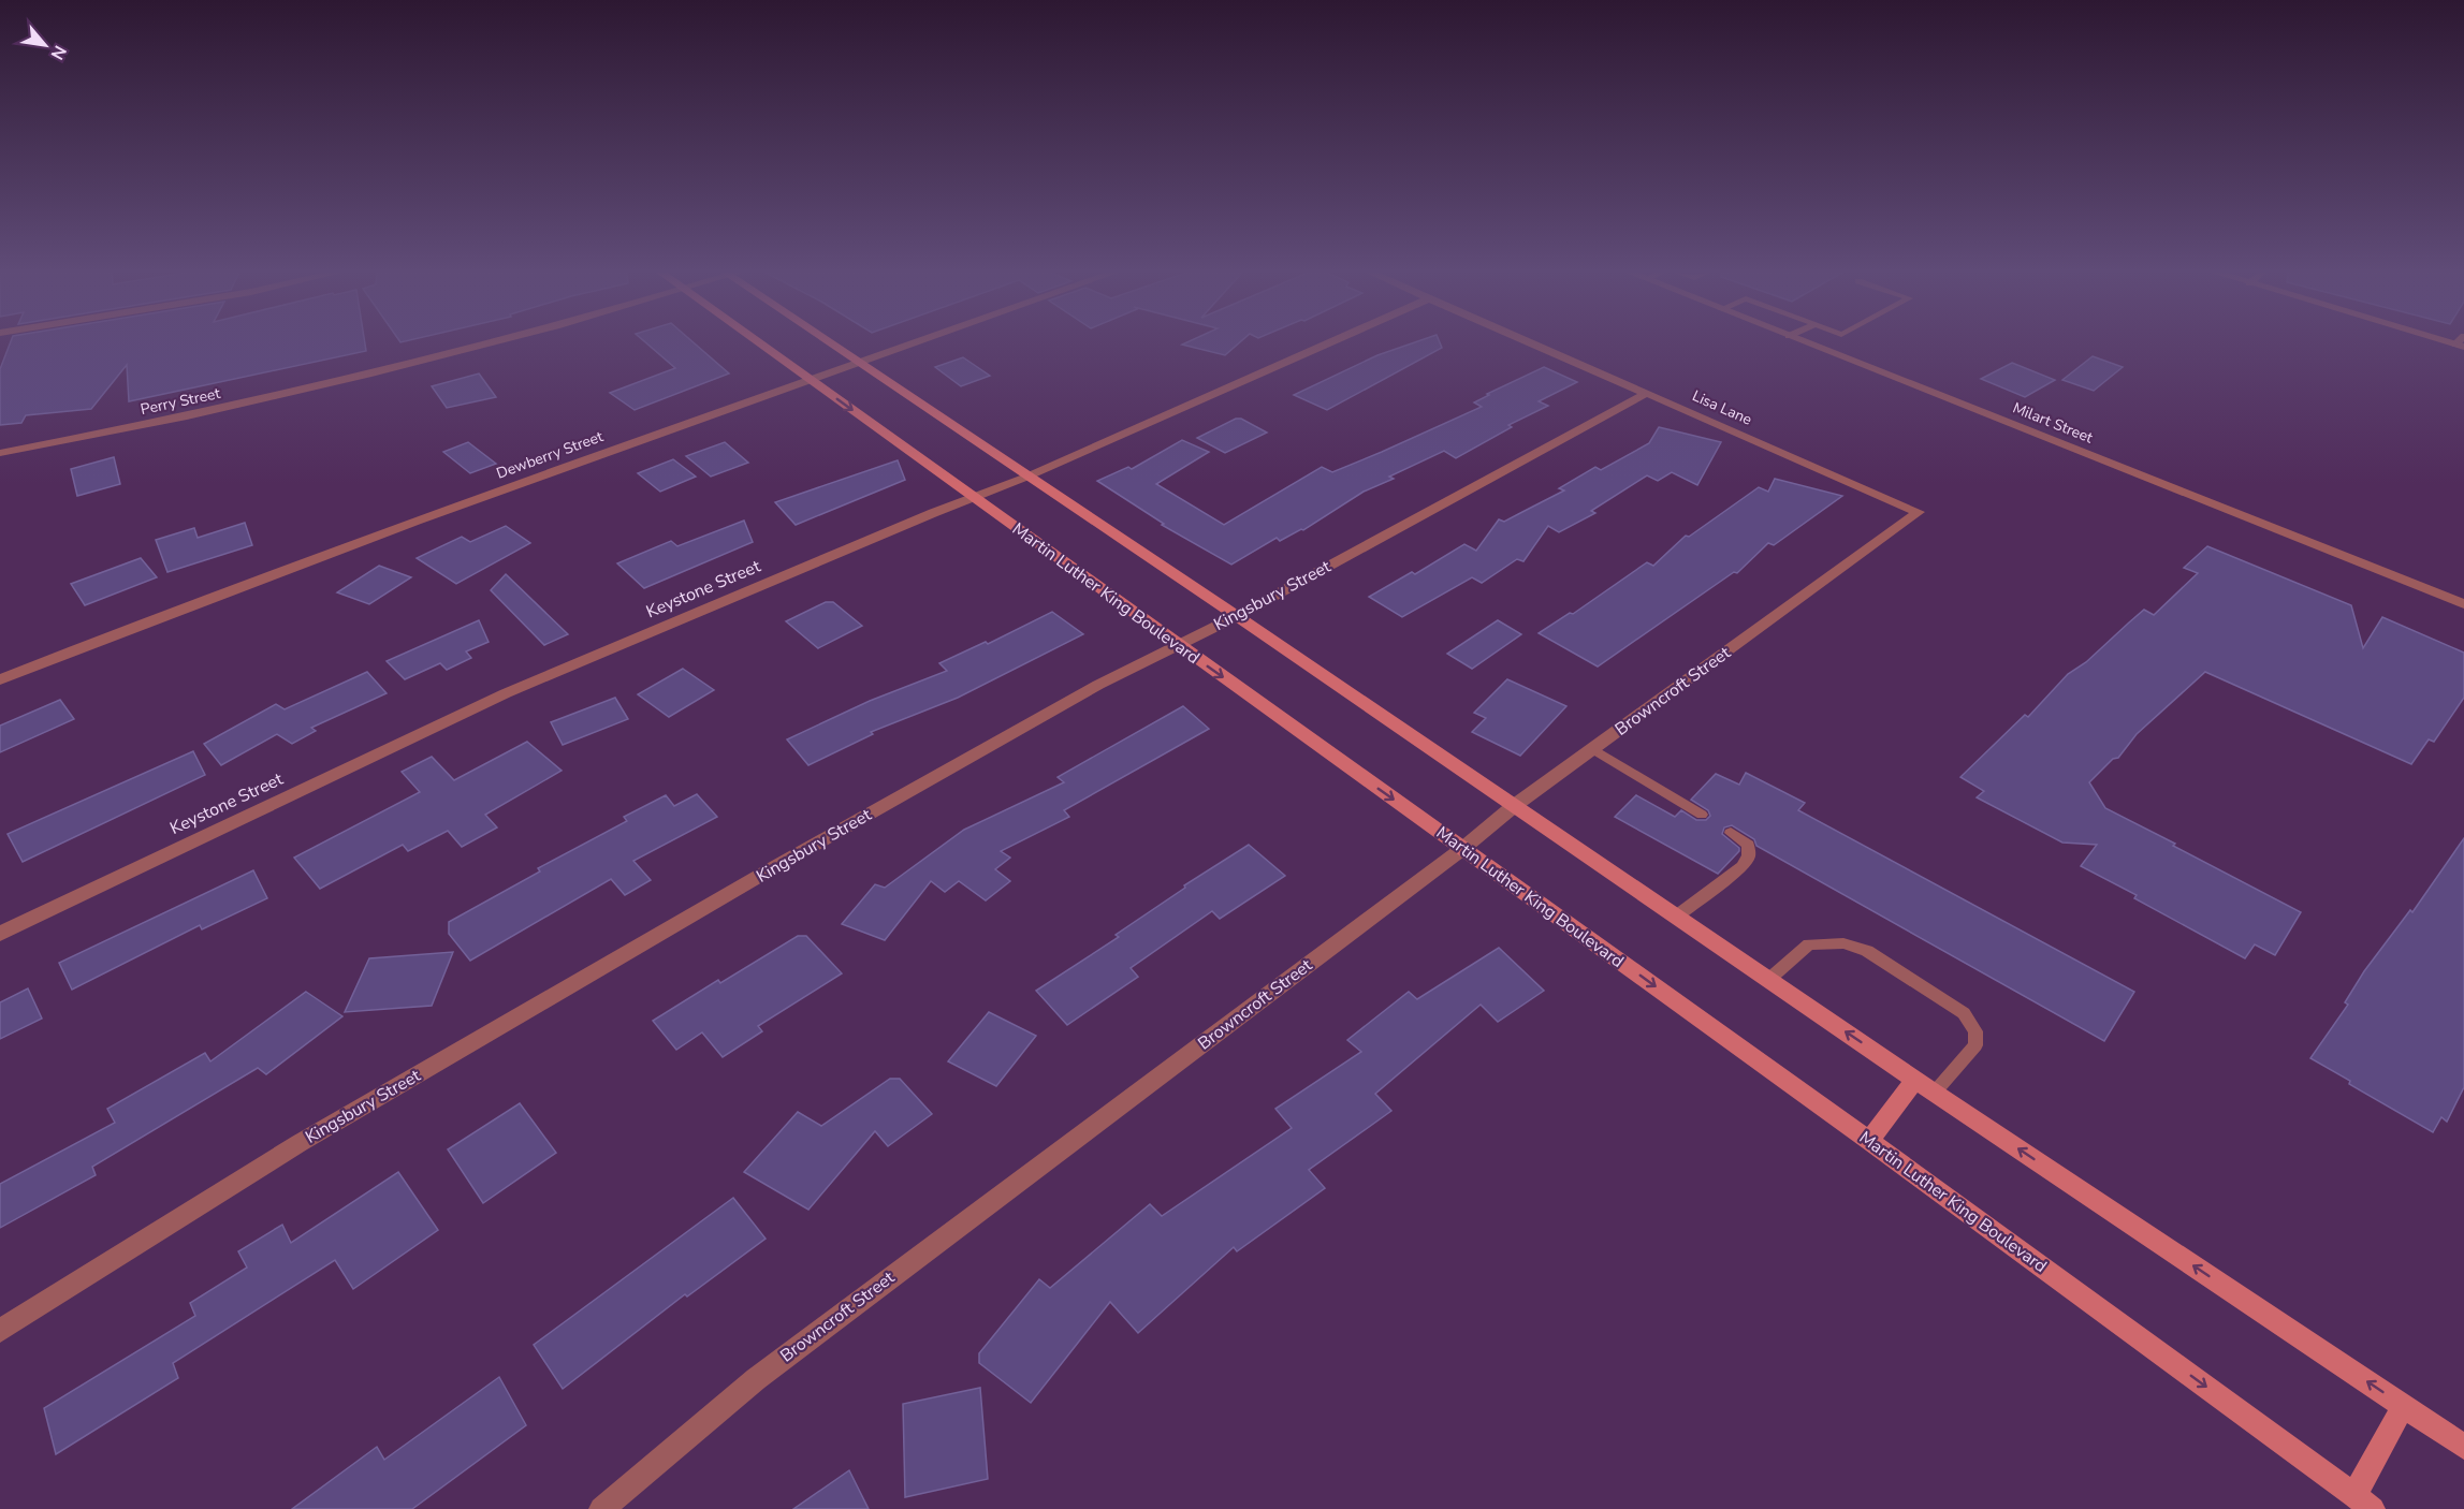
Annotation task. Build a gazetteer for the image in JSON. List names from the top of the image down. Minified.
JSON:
{"streets":{"main road":["Martin Luther King Boulevard"],"street":["Perry Street","Lisa Lane","Milart Street","Dewberry Street","Keystone Street","Kingsbury Street","Browncroft Street"]},"crossings":[["Lisa Lane","Kingsbury Street"],["Lisa Lane","Browncroft Street"],["Dewberry Street","Martin Luther King Boulevard"],["Keystone Street","Martin Luther King Boulevard"],["Martin Luther King Boulevard","Kingsbury Street"],["Martin Luther King Boulevard","Browncroft Street"]],"north":"bottom right"}
